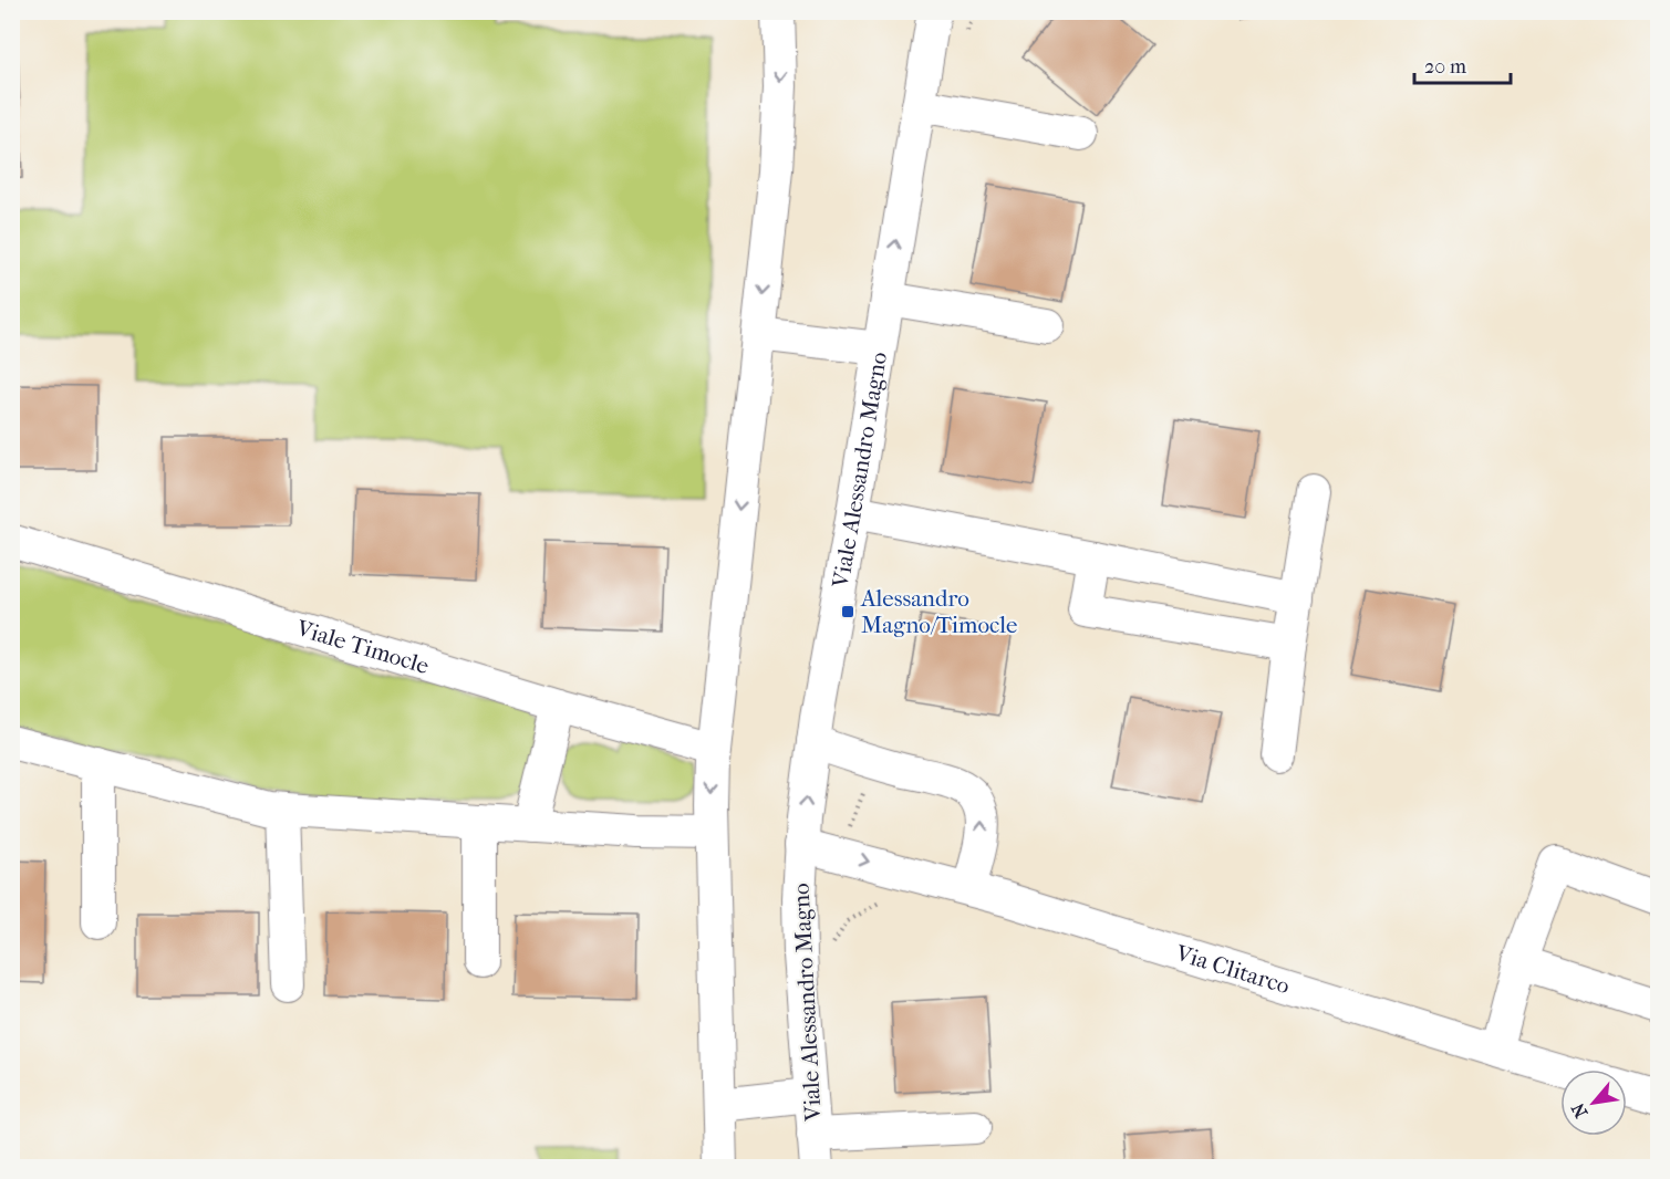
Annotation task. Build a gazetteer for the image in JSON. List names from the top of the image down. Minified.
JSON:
{"streets":{"street":["Viale Alessandro Magno","Viale Timocle","Via Clitarco"]},"crossings":[["Viale Alessandro Magno","Via Clitarco"]],"places":{"transit":["Alessandro Magno/Timocle"]},"scale_bar":"20 m","north":"bottom left"}
